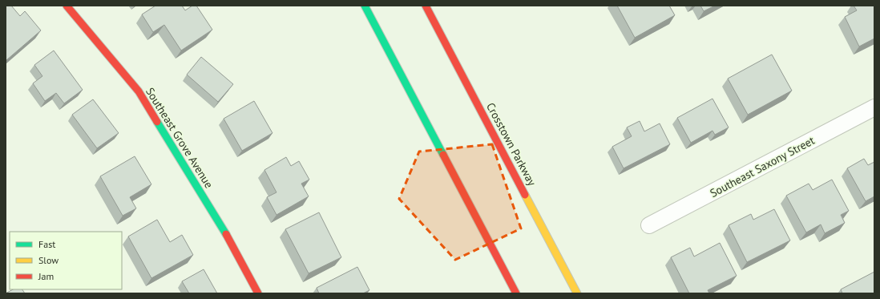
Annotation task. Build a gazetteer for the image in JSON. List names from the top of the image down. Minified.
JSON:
{"streets":{"main road":["Southeast Grove Avenue","Crosstown Parkway"],"street":["Southeast Saxony Street"]},"legend":["Fast","Slow","Jam"]}
